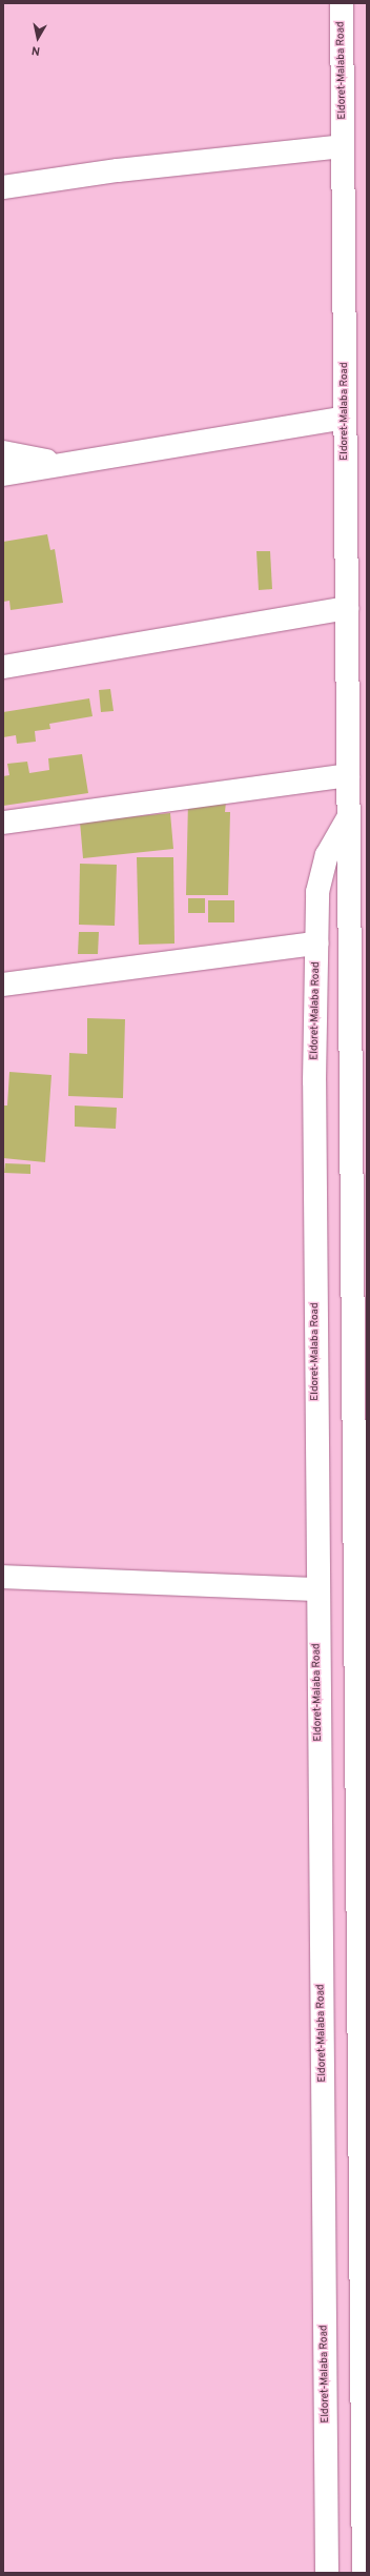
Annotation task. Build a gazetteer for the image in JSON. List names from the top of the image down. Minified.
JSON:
{"streets":{"main road":["Eldoret-Malaba Road"]},"north":"bottom"}
